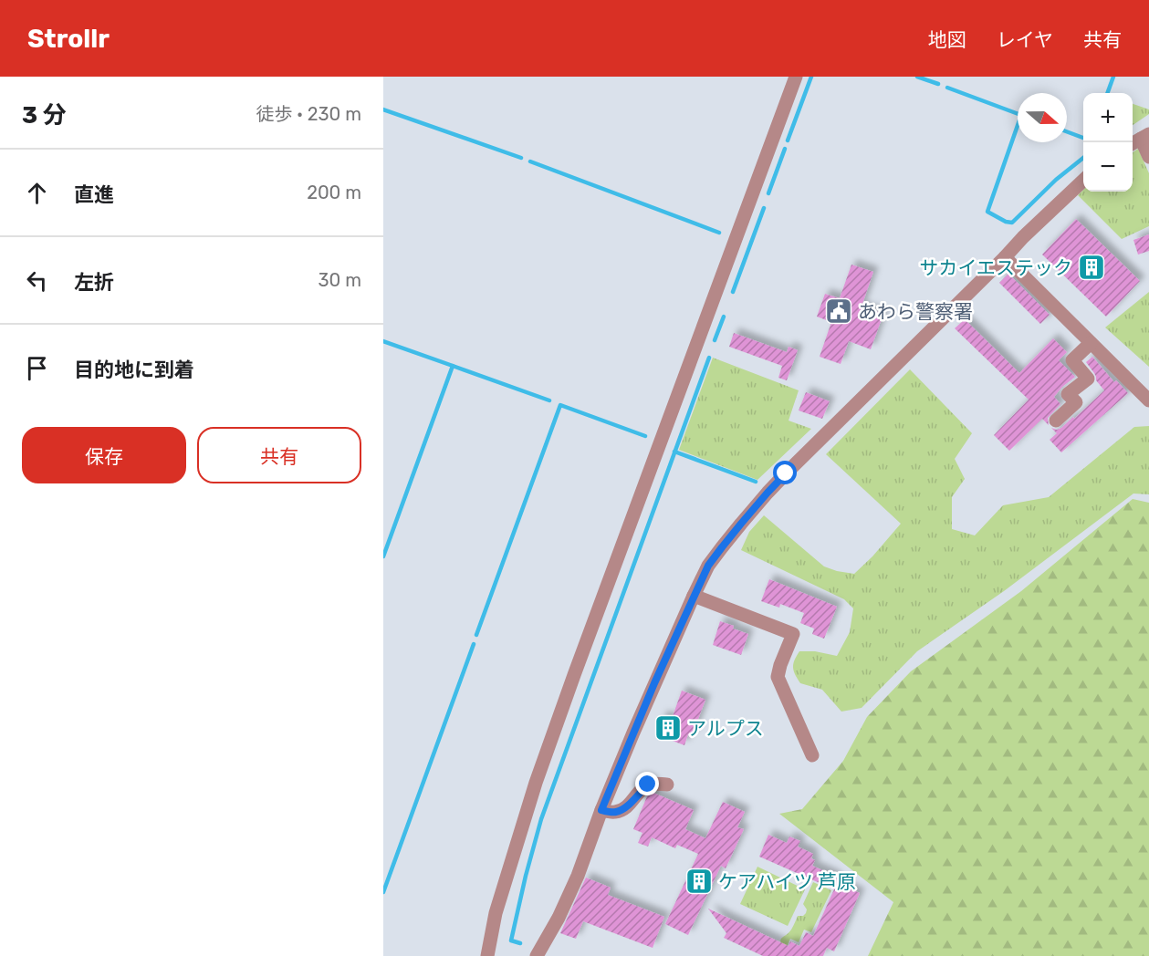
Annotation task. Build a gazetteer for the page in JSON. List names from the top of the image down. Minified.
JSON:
{"places":{"building":["サカイエステック","アルプス","ケアハイツ 芦原"],"public building":["あわら警察署"]},"north":"right","page":{"header":"Strollr","nav":["地図","レイヤ","共有"],"heading":["3 分","徒歩 · 230 m"],"map_buttons":["+","−"],"list":[["直進","200 m"],["左折","30 m"],"目的地に到着"],"buttons":["保存","共有"]}}
